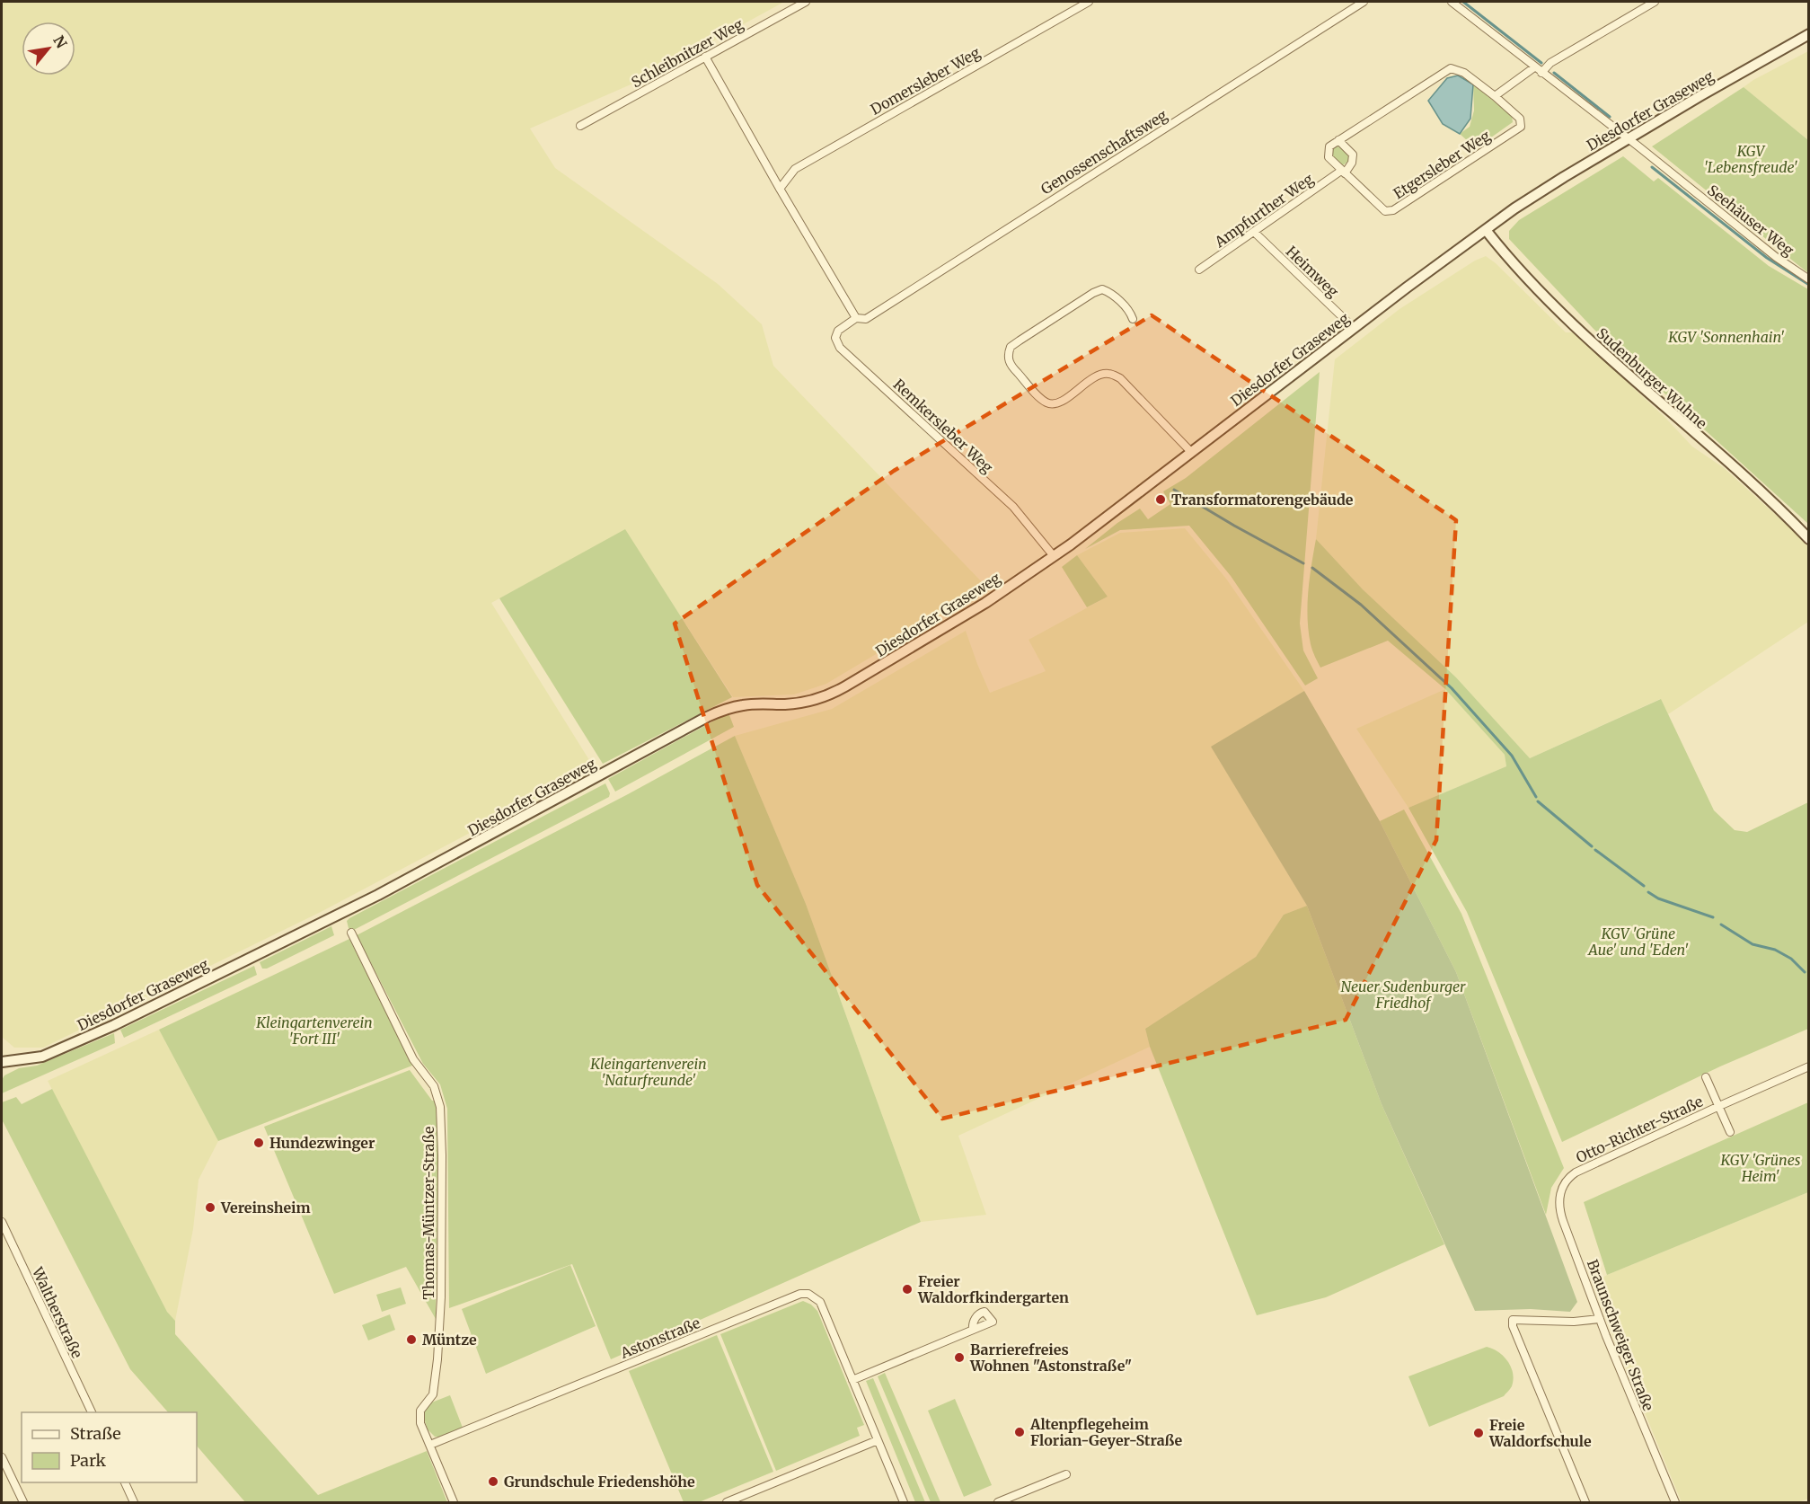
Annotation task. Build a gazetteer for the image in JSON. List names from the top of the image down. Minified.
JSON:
{"streets":{"main road":["Diesdorfer Graseweg","Sudenburger Wuhne"],"street":["Schleibnitzer Weg","Domersleber Weg","Genossenschaftsweg","Etgersleber Weg","Ampfurther Weg","Seehäuser Weg","Heimweg","Remkersleber Weg","Otto-Richter-Straße","Thomas-Müntzer-Straße","Waltherstraße","Braunschweiger Straße","Astonstraße"]},"crossings":[["Diesdorfer Graseweg","Seehäuser Weg"],["Diesdorfer Graseweg","Heimweg"],["Diesdorfer Graseweg","Sudenburger Wuhne"],["Diesdorfer Graseweg","Remkersleber Weg"],["Genossenschaftsweg","Remkersleber Weg"],["Etgersleber Weg","Ampfurther Weg"],["Ampfurther Weg","Heimweg"],["Otto-Richter-Straße","Braunschweiger Straße"],["Thomas-Müntzer-Straße","Astonstraße"]],"parks":["KGV 'Lebensfreude'","KGV 'Sonnenhain'","KGV 'Grüne Aue' und 'Eden'","Neuer Sudenburger Friedhof","Kleingartenverein 'Fort III'","Kleingartenverein 'Naturfreunde'","KGV 'Grünes Heim'"],"places":["Transformatorengebäude","Hundezwinger","Vereinsheim","Freier Waldorfkindergarten","Müntze","Barrierefreies Wohnen \"Astonstraße\"","Altenpflegeheim Florian-Geyer-Straße","Freie Waldorfschule","Grundschule Friedenshöhe"],"legend":["Straße","Park"],"north":"top right"}
